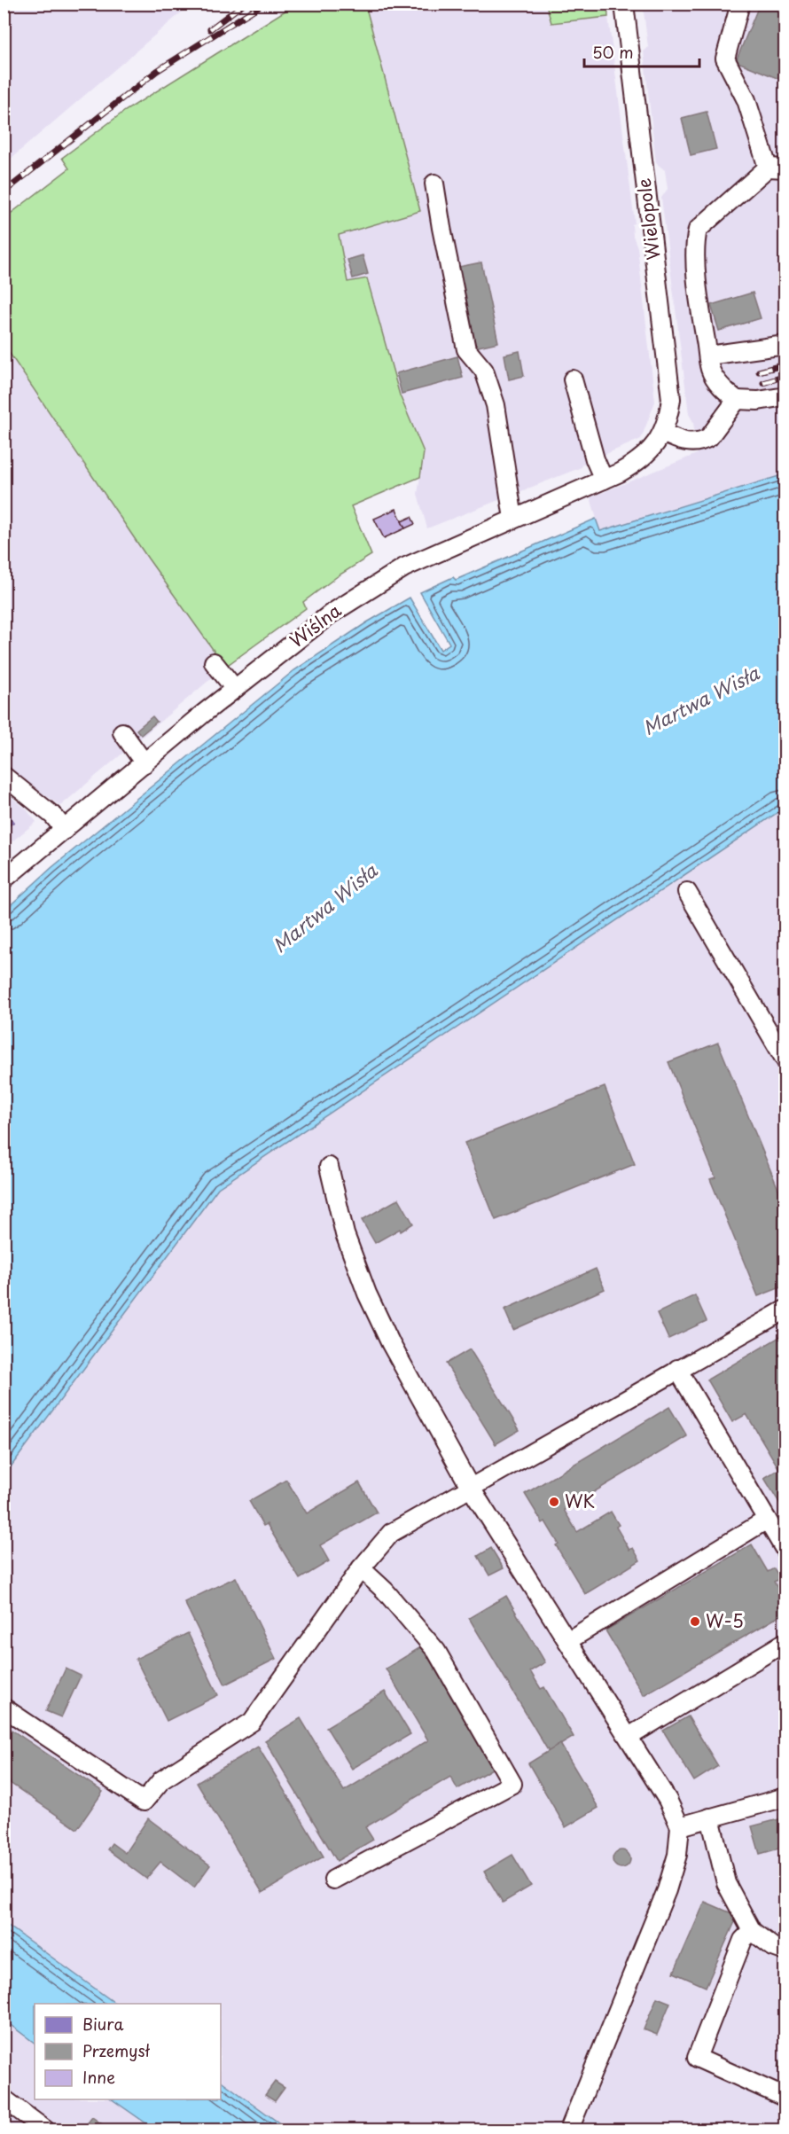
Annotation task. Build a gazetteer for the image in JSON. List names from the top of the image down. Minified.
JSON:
{"streets":{"street":["Wielopole","Wiślna"]},"crossings":[["Wielopole","Wiślna"]],"water":["Martwa Wisła"],"places":["WK","W-5"],"legend":["Biura","Przemysł","Inne"],"scale_bar":"50 m"}
